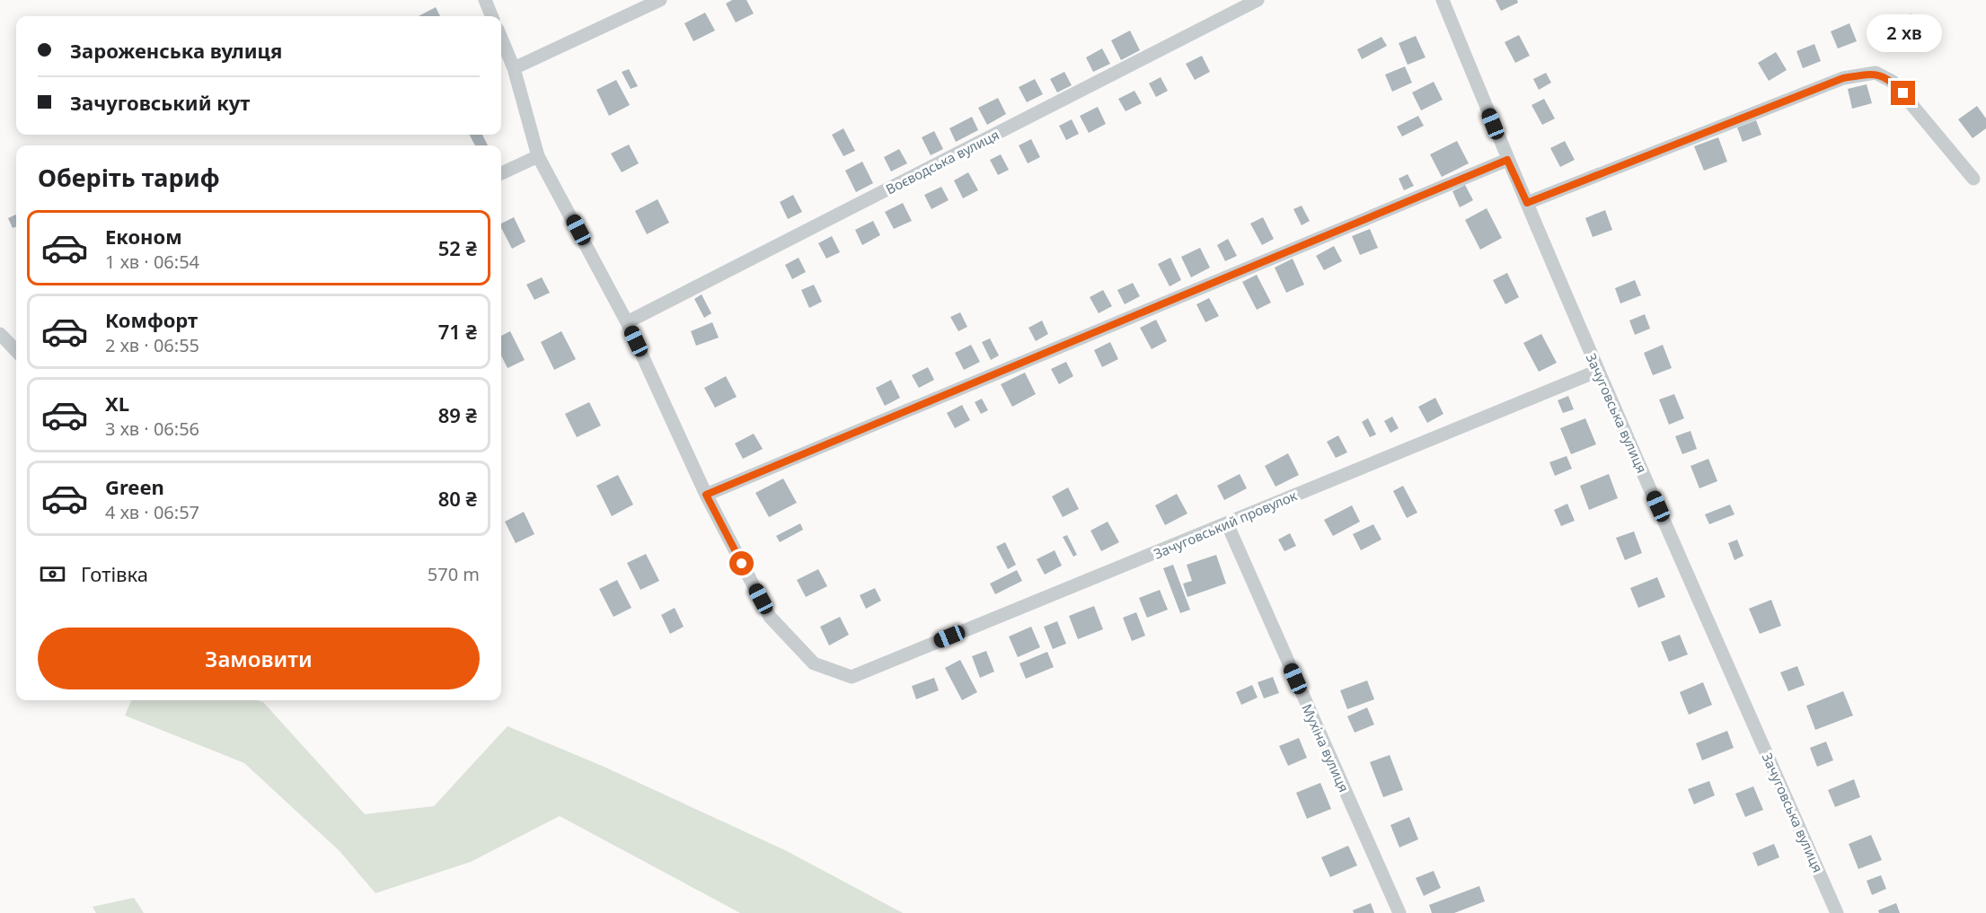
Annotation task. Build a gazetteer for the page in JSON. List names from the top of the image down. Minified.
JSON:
{"streets":{"street":["Воєводська вулиця","Зачуговська вулиця","Зачуговський провулок","Мухіна вулиця"]},"crossings":[["Зачуговська вулиця","Зачуговський провулок"],["Зачуговський провулок","Мухіна вулиця"]],"page":{"bubble":"2 хв","banner":["Зароженська вулиця","Зачуговський кут"],"heading":"Оберіть тариф","list":[{"name":"Економ","note":"1 хв · 06:54","value":"52 ₴"},{"name":"Комфорт","note":"2 хв · 06:55","value":"71 ₴"},{"name":"XL","note":"3 хв · 06:56","value":"89 ₴"},{"name":"Green","note":"4 хв · 06:57","value":"80 ₴"}],"pay":["Готівка","570 m"],"buttons":"Замовити"}}
